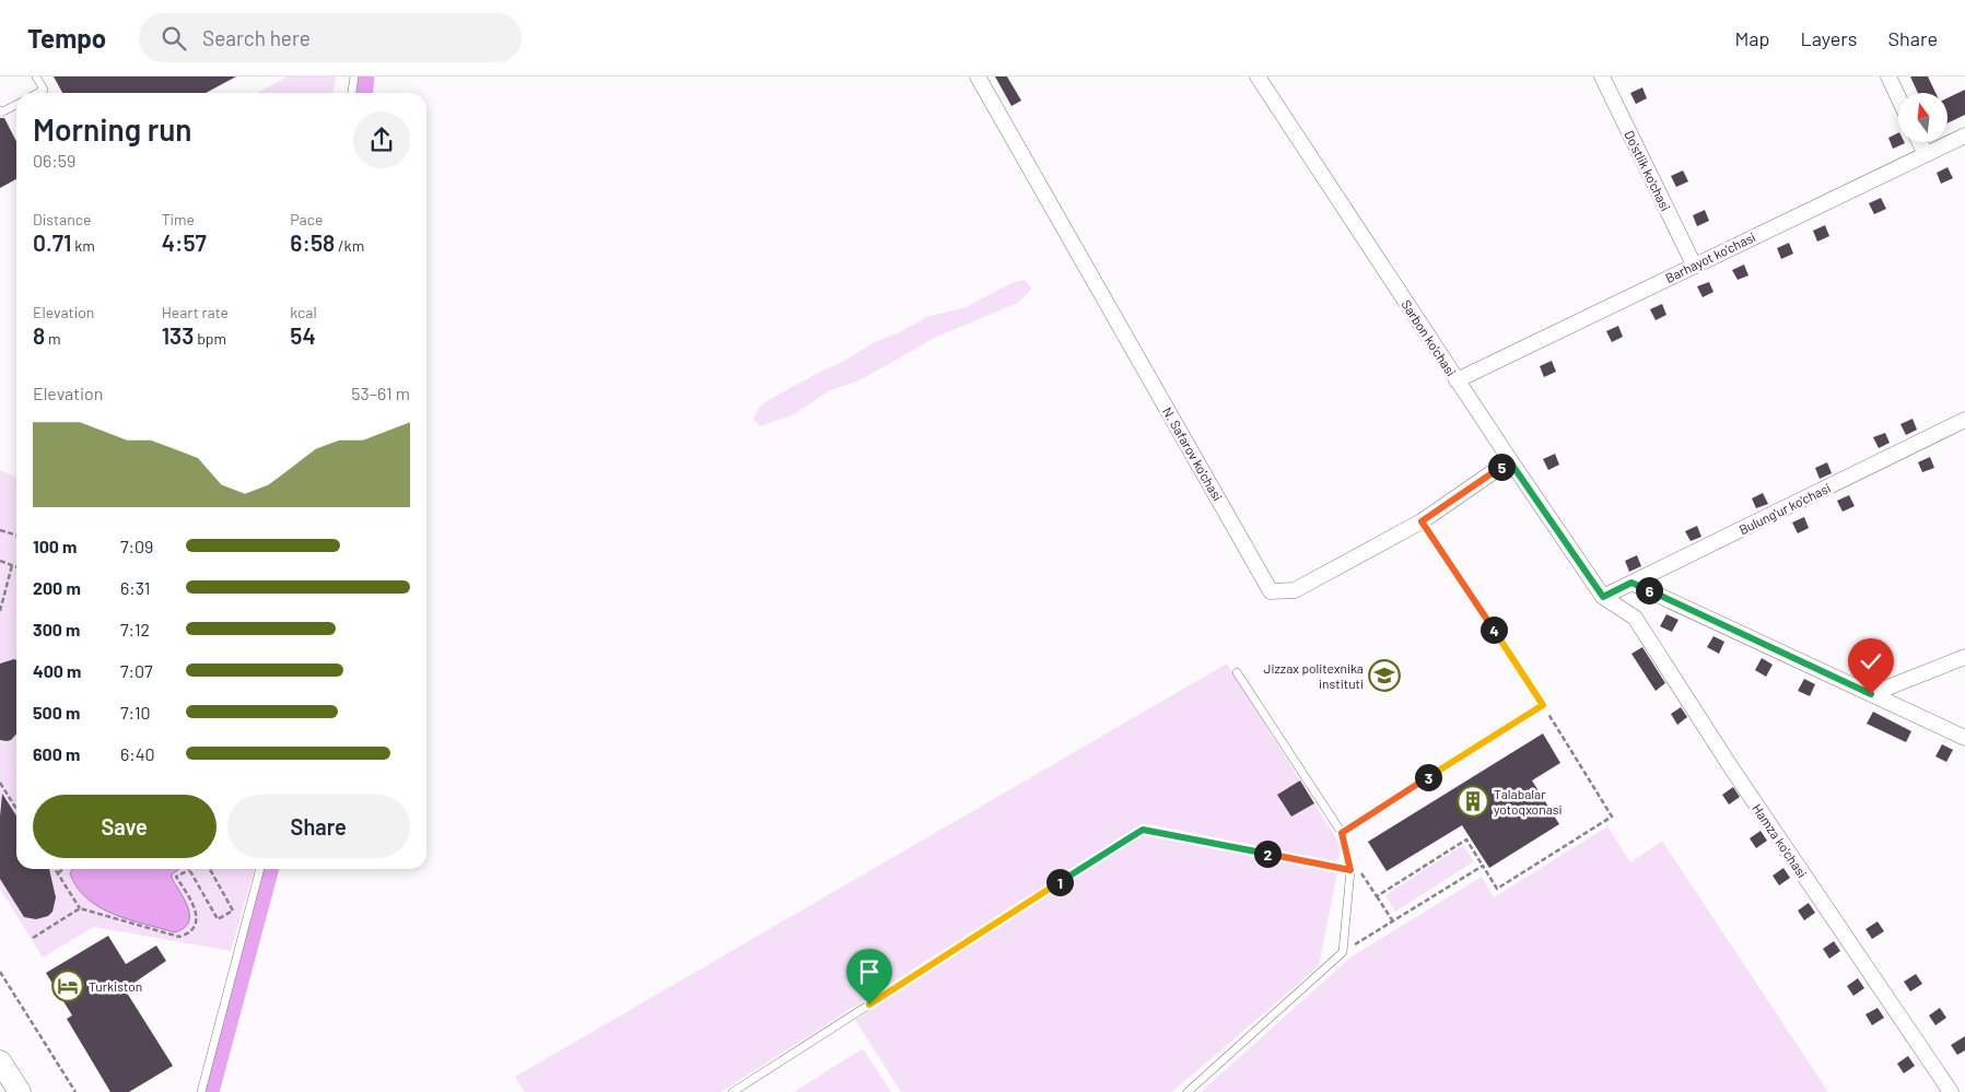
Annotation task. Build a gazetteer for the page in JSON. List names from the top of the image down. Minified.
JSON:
{"streets":{"street":["Do'stlik ko'chasi","Barhayot ko'chasi","Sarbon ko'chasi","N. Safarov ko'chasi","Bulung'ur ko'chasi","Hamza ko'chasi"]},"crossings":[["Do'stlik ko'chasi","Barhayot ko'chasi"],["Barhayot ko'chasi","Sarbon ko'chasi"],["Sarbon ko'chasi","N. Safarov ko'chasi"],["Sarbon ko'chasi","Bulung'ur ko'chasi"],["Sarbon ko'chasi","Hamza ko'chasi"],["Bulung'ur ko'chasi","Hamza ko'chasi"]],"places":{"school or university":["Jizzax politexnika instituti"],"building":["Talabalar yotoqxonasi"],"hotel":["Turkiston"]},"north":"top","page":{"header":"Tempo","search":"Search here","nav":["Map","Layers","Share"],"heading":["Morning run","06:59"],"stats":[["Distance","0.71 km"],["Time","4:57"],["Pace","6:58 /km"],["Elevation","8 m"],["Heart rate","133 bpm"],["kcal","54"]],"chart":["Elevation","53–61 m"],"pins":["5","6","4","3","2","1"],"list":[{"name":"100 m","note":"7:09"},{"name":"200 m","note":"6:31"},{"name":"300 m","note":"7:12"},{"name":"400 m","note":"7:07"},{"name":"500 m","note":"7:10"},{"name":"600 m","note":"6:40"}],"buttons":["Save","Share"]}}
